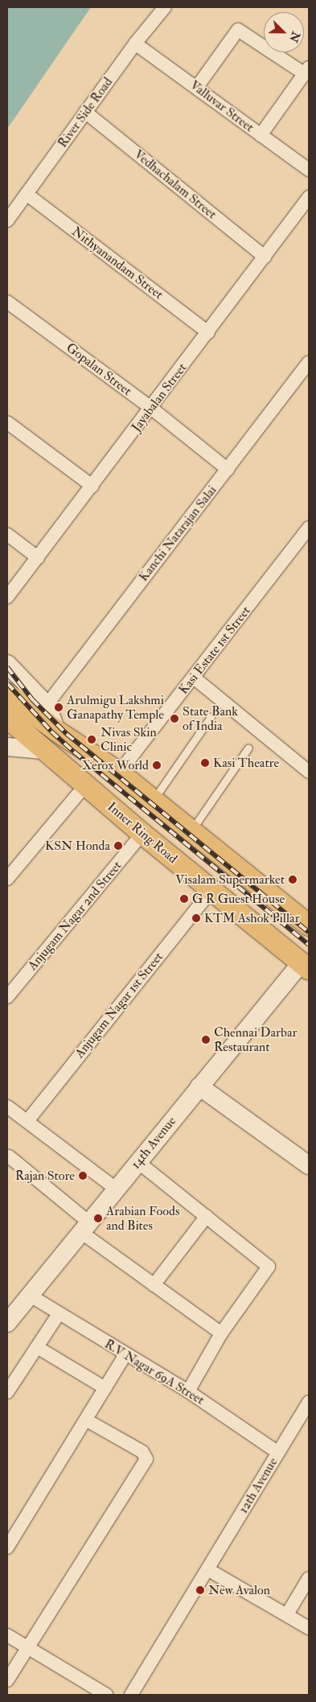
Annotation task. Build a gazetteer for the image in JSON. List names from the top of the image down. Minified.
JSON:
{"streets":{"main road":["Inner Ring Road"],"street":["Valluvar Street","River Side Road","Vedhachalam Street","Nithyanandam Street","Gopalan Street","Jayabalan Street","Kanchi Natarajan Salai","Kasi Estate 1st Street","Anjugam Nagar 2nd Street","Anjugam Nagar 1st Street","14th Avenue","R.V Nagar 69A Street","12th Avenue"]},"crossings":[["Valluvar Street","River Side Road"],["River Side Road","Vedhachalam Street"],["River Side Road","Nithyanandam Street"],["Vedhachalam Street","Jayabalan Street"],["Nithyanandam Street","Jayabalan Street"],["Gopalan Street","Jayabalan Street"],["Gopalan Street","Kanchi Natarajan Salai"],["Inner Ring Road","Anjugam Nagar 2nd Street"],["Inner Ring Road","Anjugam Nagar 1st Street"],["Inner Ring Road","14th Avenue"],["14th Avenue","R.V Nagar 69A Street"],["R.V Nagar 69A Street","12th Avenue"]],"places":["Arulmigu Lakshmi Ganapathy Temple","State Bank of India","Nivas Skin Clinic","Kasi Theatre","Xerox World","KSN Honda","Visalam Supermarket","G R Guest House","KTM Ashok Pillar","Chennai Darbar Restaurant","Rajan Store","Arabian Foods and Bites","New Avalon"],"north":"bottom right"}
